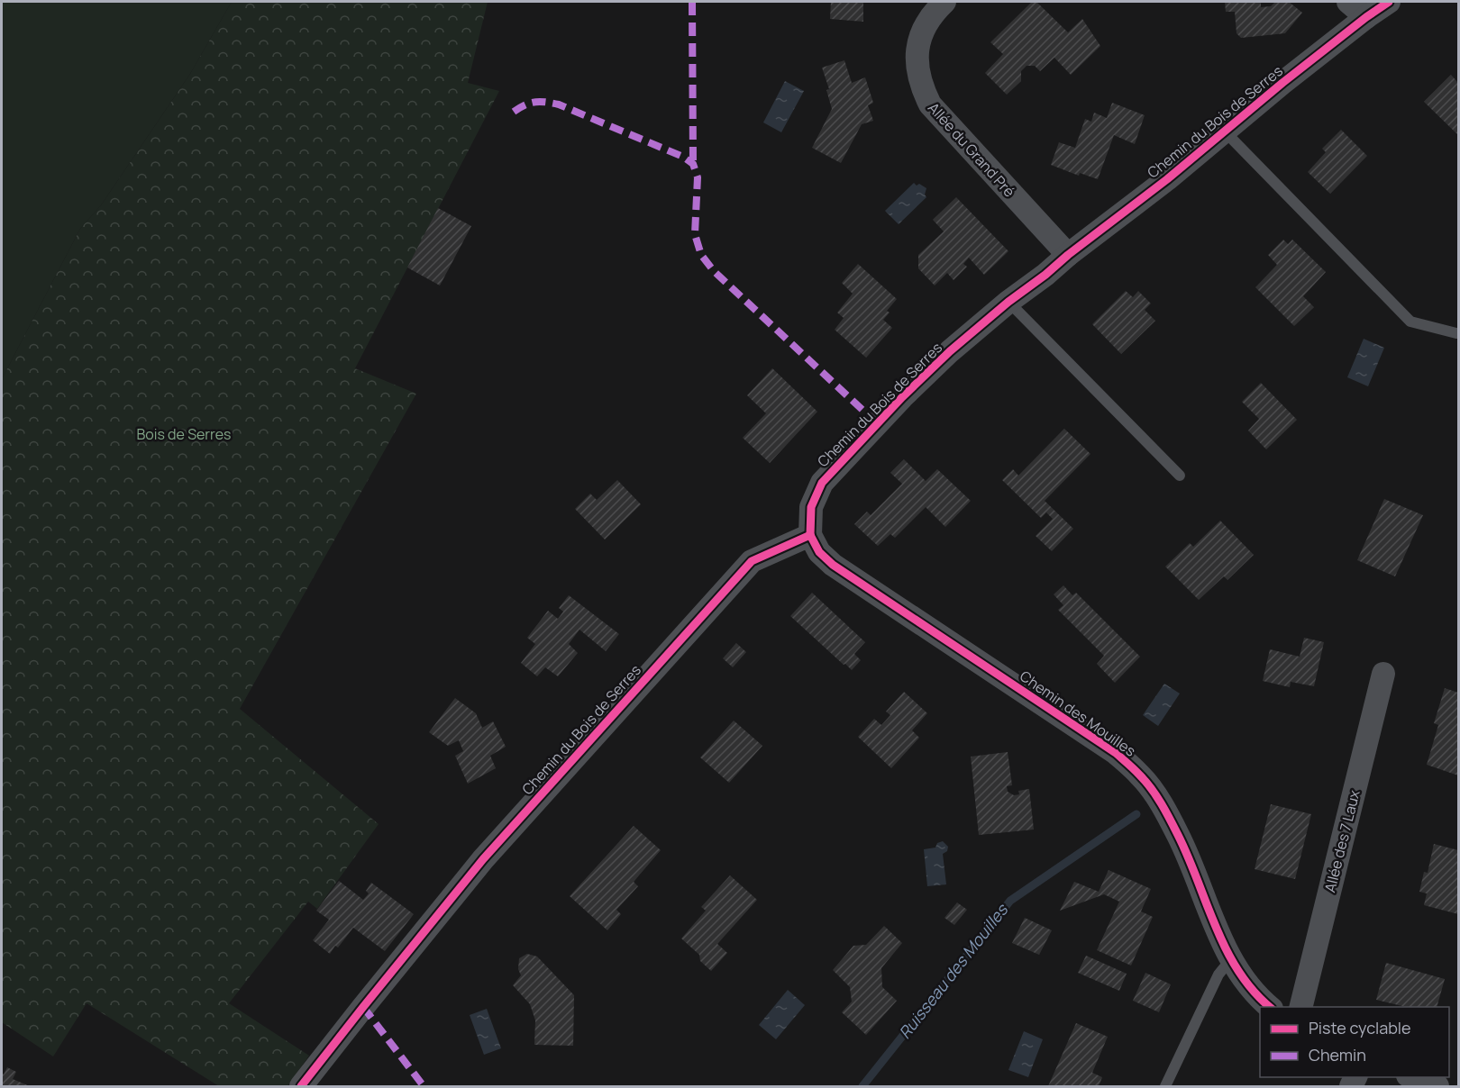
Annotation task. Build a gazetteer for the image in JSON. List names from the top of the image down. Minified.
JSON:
{"streets":{"street":["Chemin du Bois de Serres","Allée du Grand Pré","Chemin des Mouilles","Allée des 7 Laux"]},"crossings":[["Chemin du Bois de Serres","Allée du Grand Pré"],["Chemin du Bois de Serres","Chemin des Mouilles"]],"water":["Ruisseau des Mouilles"],"parks":["Bois de Serres"],"legend":["Piste cyclable","Chemin"]}
